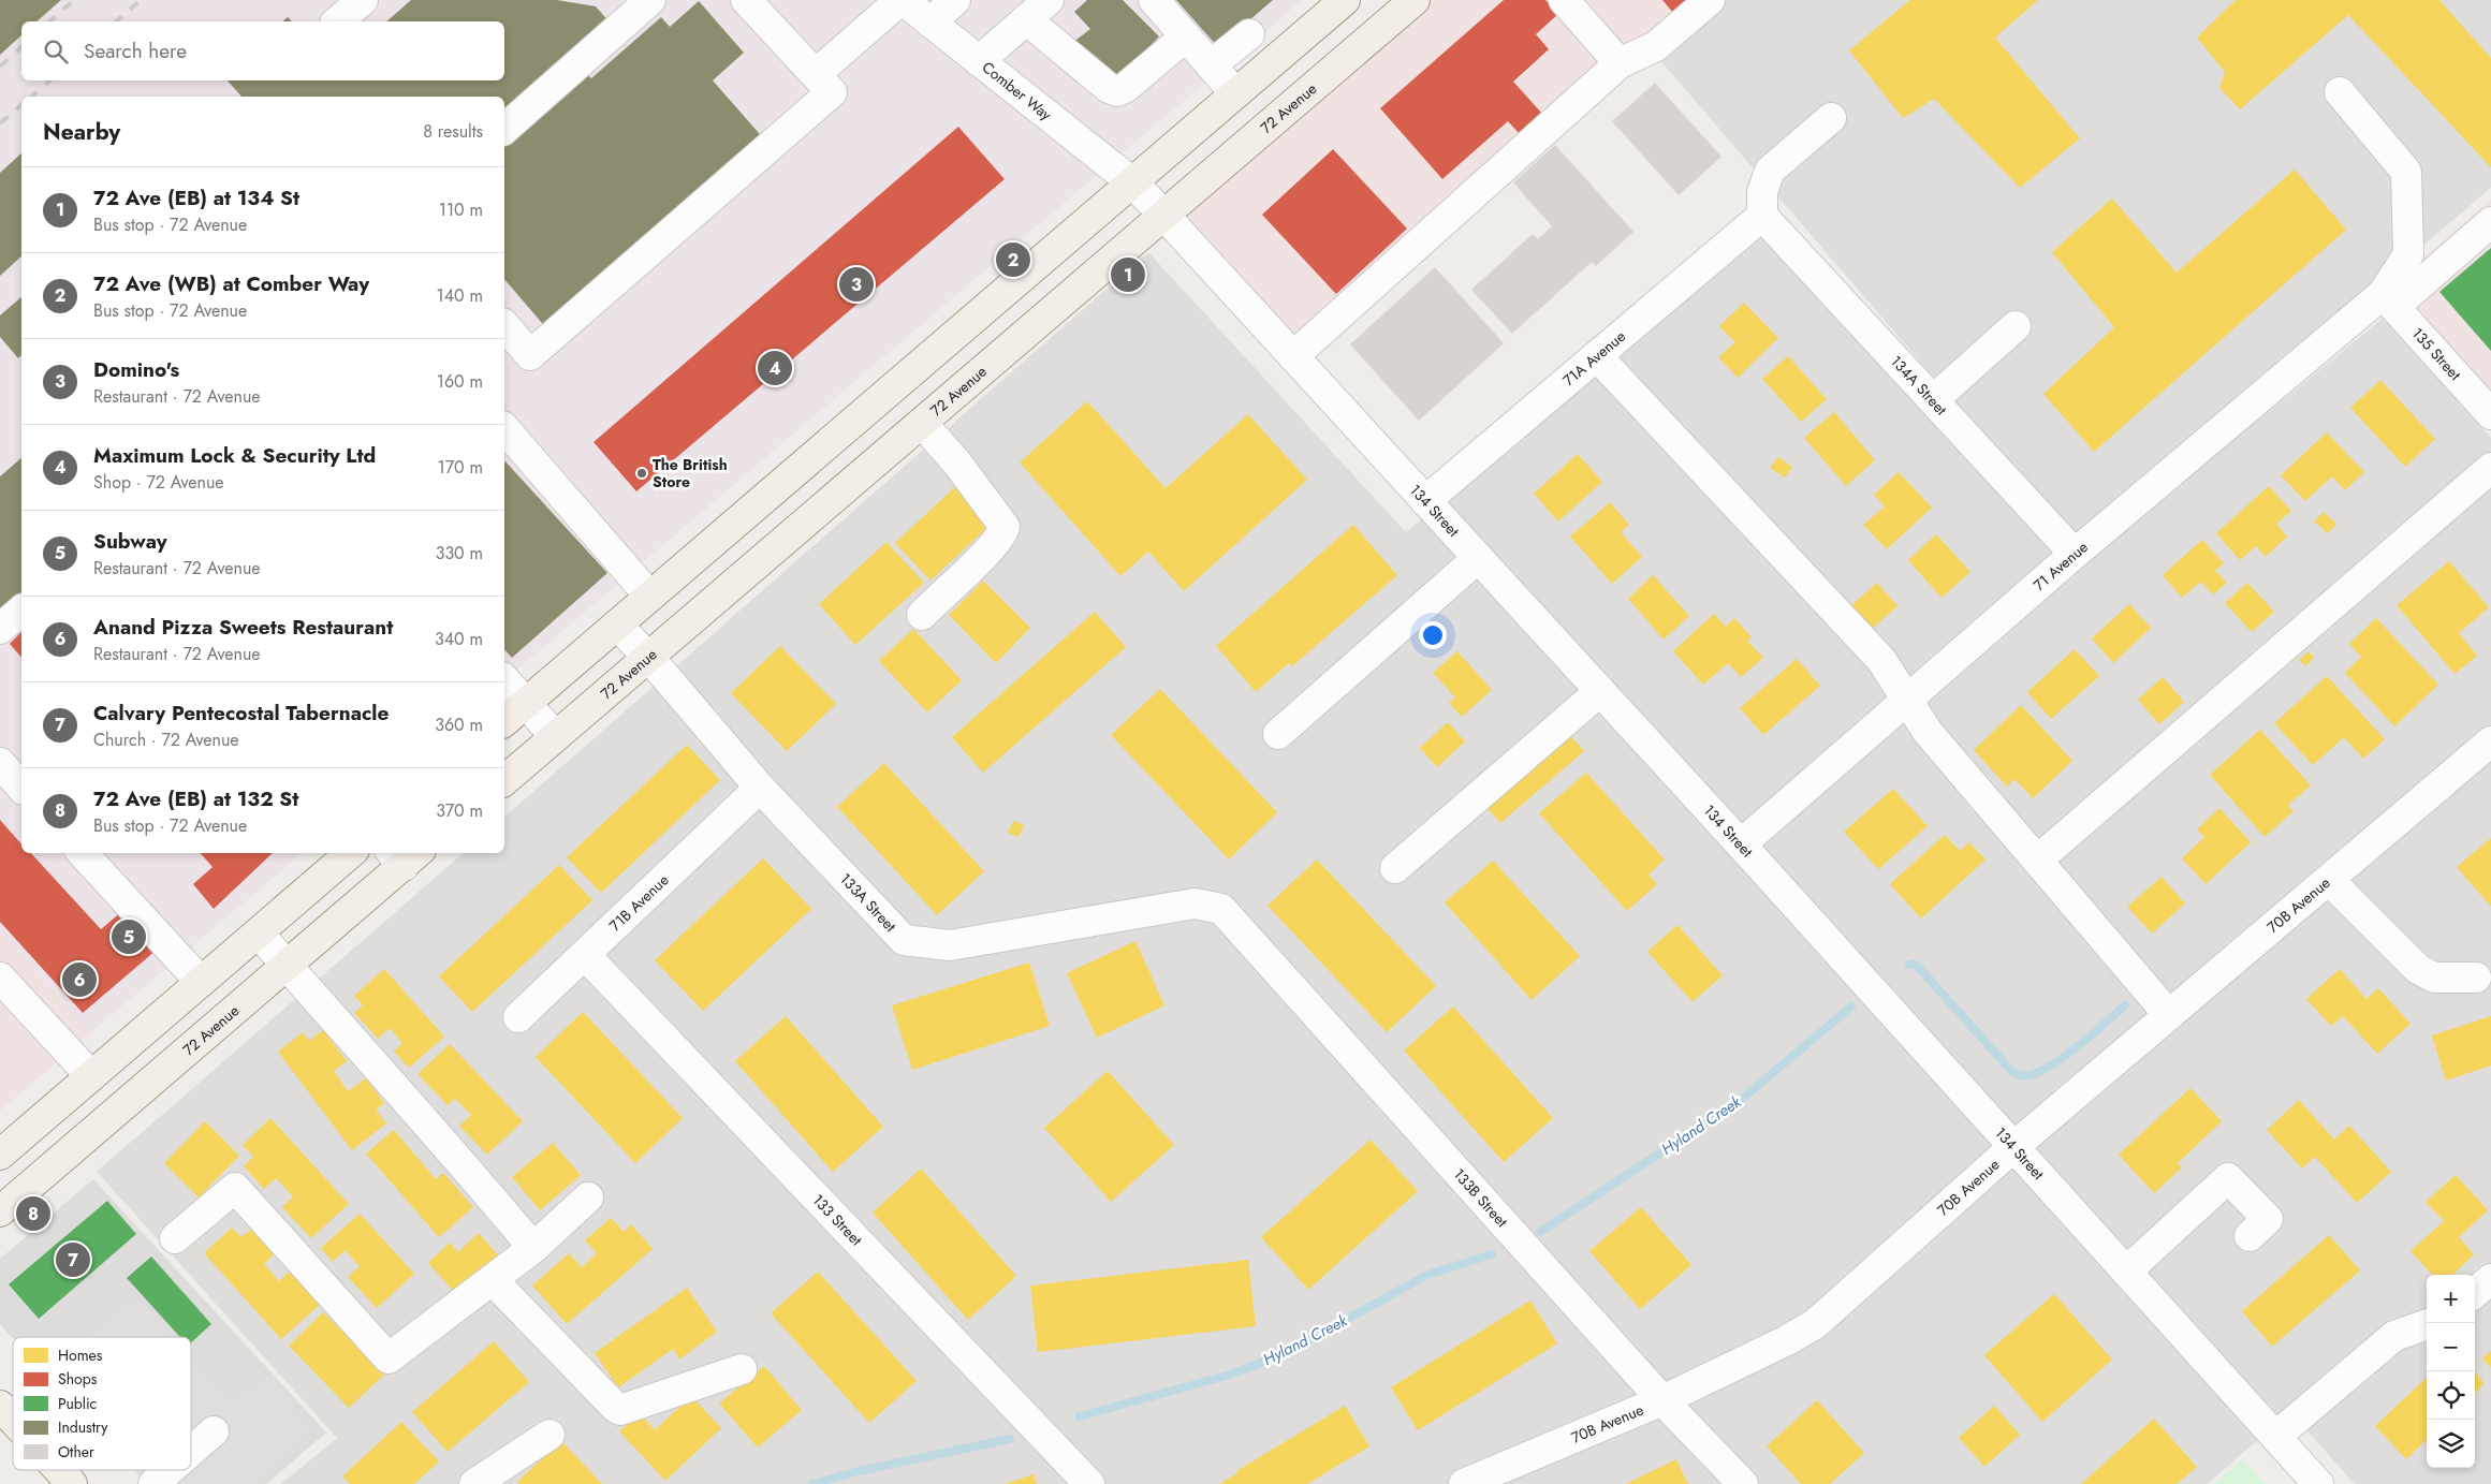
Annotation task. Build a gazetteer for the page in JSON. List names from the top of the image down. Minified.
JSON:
{"streets":{"main road":["72 Avenue"],"street":["Comber Way","135 Street","71A Avenue","134A Street","134 Street","71 Avenue","133A Street","71B Avenue","70B Avenue","133B Street","133 Street"]},"crossings":[["Comber Way","134 Street"],["72 Avenue","134 Street"],["72 Avenue","133A Street"],["135 Street","71 Avenue"],["71A Avenue","134A Street"],["71A Avenue","134 Street"],["134A Street","71 Avenue"],["134 Street","71 Avenue"],["134 Street","70B Avenue"],["133A Street","71B Avenue"],["133A Street","133B Street"],["71B Avenue","133 Street"],["70B Avenue","133B Street"]],"water":["Hyland Creek"],"places":["The British Store"],"legend":["Homes","Shops","Public","Industry","Other"],"page":{"search":"Search here","heading":["Nearby","8 results"],"list":[{"mark":"1","name":"72 Ave (EB) at 134 St","note":"Bus stop · 72 Avenue","value":"110 m"},{"mark":"2","name":"72 Ave (WB) at Comber Way","note":"Bus stop · 72 Avenue","value":"140 m"},{"mark":"3","name":"Domino's","note":"Restaurant · 72 Avenue","value":"160 m"},{"mark":"4","name":"Maximum Lock & Security Ltd","note":"Shop · 72 Avenue","value":"170 m"},{"mark":"5","name":"Subway","note":"Restaurant · 72 Avenue","value":"330 m"},{"mark":"6","name":"Anand Pizza Sweets Restaurant","note":"Restaurant · 72 Avenue","value":"340 m"},{"mark":"7","name":"Calvary Pentecostal Tabernacle","note":"Church · 72 Avenue","value":"360 m"},{"mark":"8","name":"72 Ave (EB) at 132 St","note":"Bus stop · 72 Avenue","value":"370 m"}],"pins":["2","1","3","4","5","6","8","7"],"map_buttons":["+","−"]}}
